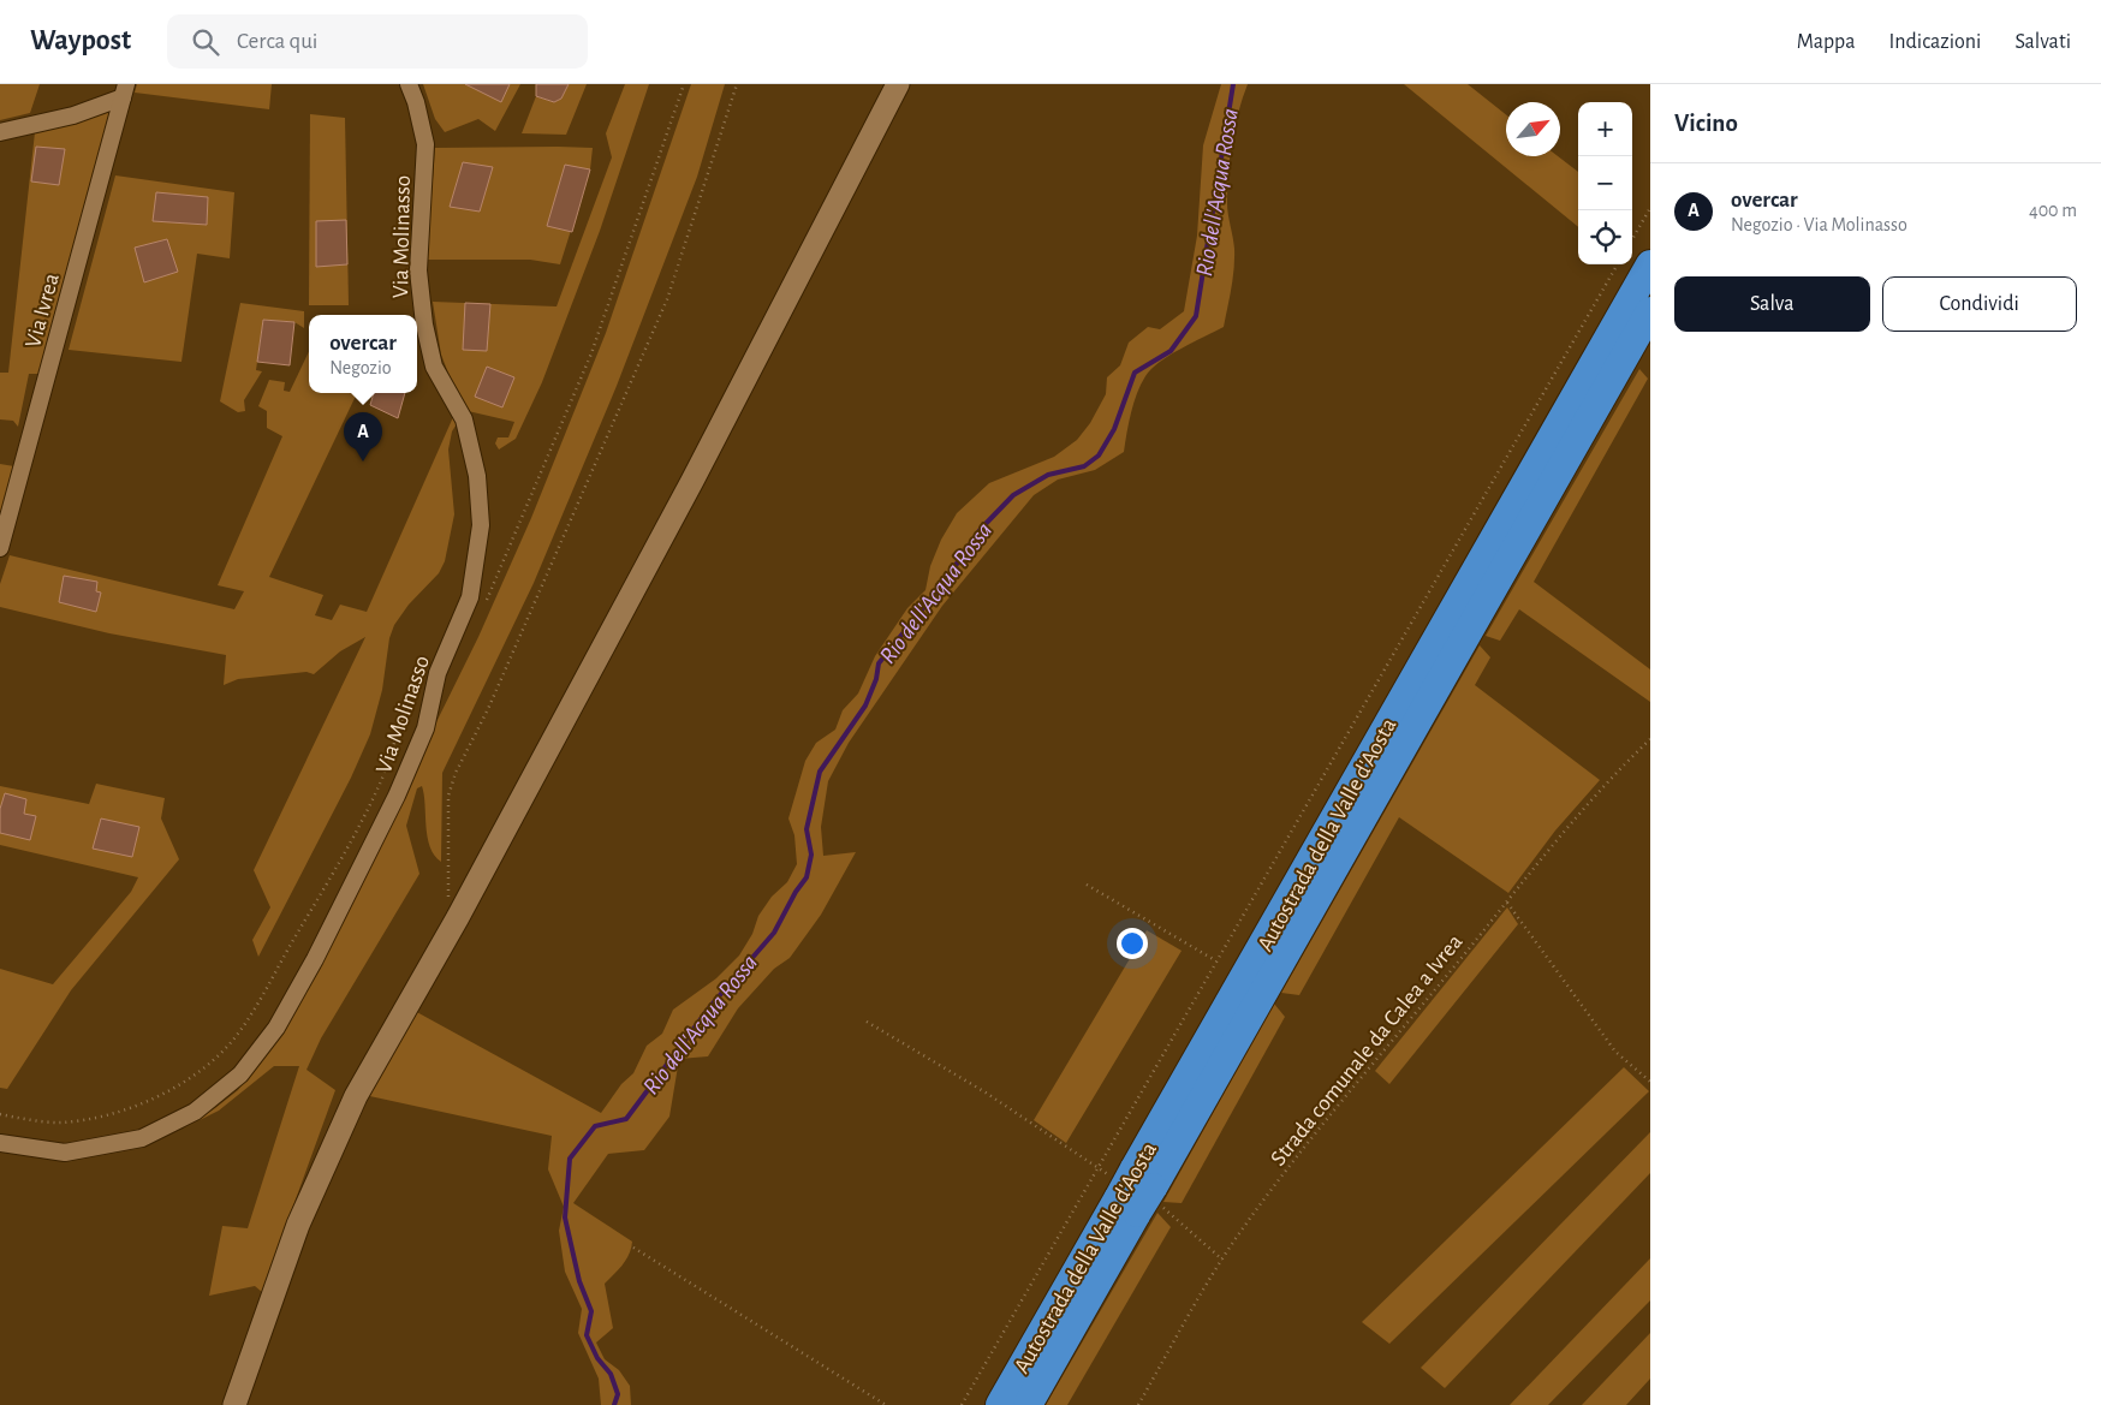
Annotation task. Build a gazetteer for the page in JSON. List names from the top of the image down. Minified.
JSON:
{"streets":{"highway":["Autostrada della Valle d'Aosta"],"street":["Via Molinasso","Via Ivrea"],"path":["Strada comunale da Calea a Ivrea"]},"water":["Rio dell'Acqua Rossa"],"north":"top right","page":{"header":"Waypost","search":"Cerca qui","nav":["Mappa","Indicazioni","Salvati"],"heading":"Vicino","map_buttons":["+","−"],"list":[{"mark":"A","name":"overcar","note":"Negozio · Via Molinasso","value":"400 m"}],"buttons":["Salva","Condividi"],"popup":["overcar","Negozio"],"pins":"A"}}
